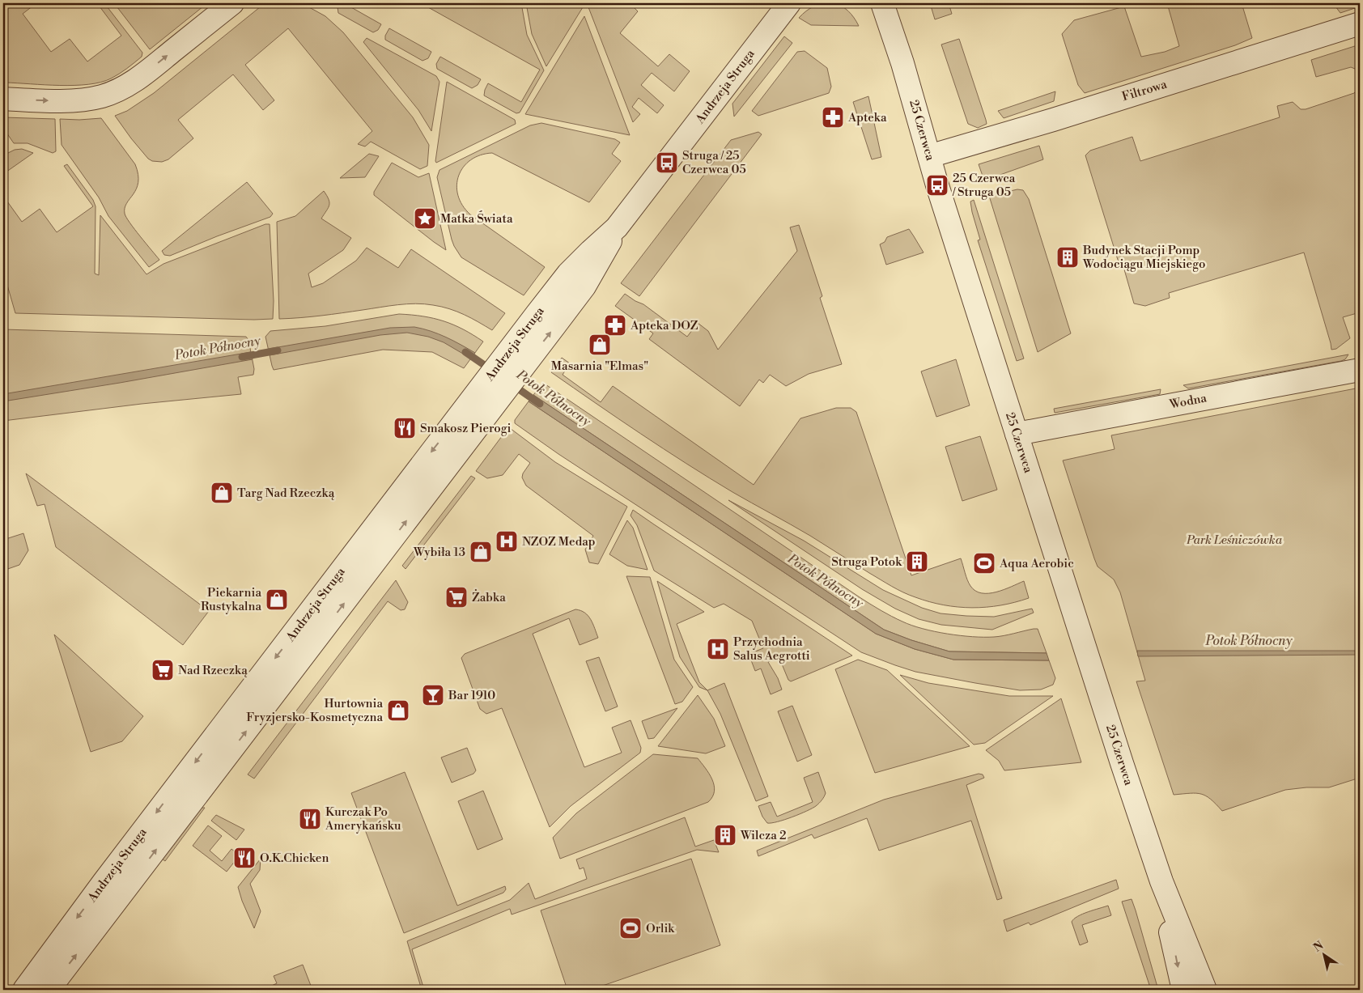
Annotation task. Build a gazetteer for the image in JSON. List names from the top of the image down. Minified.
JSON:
{"streets":{"street":["Andrzeja Struga","Filtrowa","25 Czerwca","Wodna"]},"crossings":[["Filtrowa","25 Czerwca"],["25 Czerwca","Wodna"]],"water":["Potok Północny"],"parks":["Park Leśniczówka"],"places":{"pharmacy":["Apteka","Apteka DOZ"],"bus stop":["Struga / 25 Czerwca 05","25 Czerwca / Struga 05"],"place":["Matka Świata"],"building":["Budynek Stacji Pomp Wodociągu Miejskiego","Struga Potok","Wilcza 2"],"shop":["Masarnia \"Elmas\"","Targ Nad Rzeczką","Wybiła 13","Piekarnia Rustykalna","Hurtownia Fryzjersko-Kosmetyczna"],"restaurant":["Smakosz Pierogi","Kurczak Po Amerykańsku","O.K.Chicken"],"hospital":["NZOZ Medap","Przychodnia Salus Aegrotti"],"sports":["Aqua Aerobic","Orlik"],"supermarket":["Żabka","Nad Rzeczką"],"bar":["Bar 1910"]},"north":"top left"}
